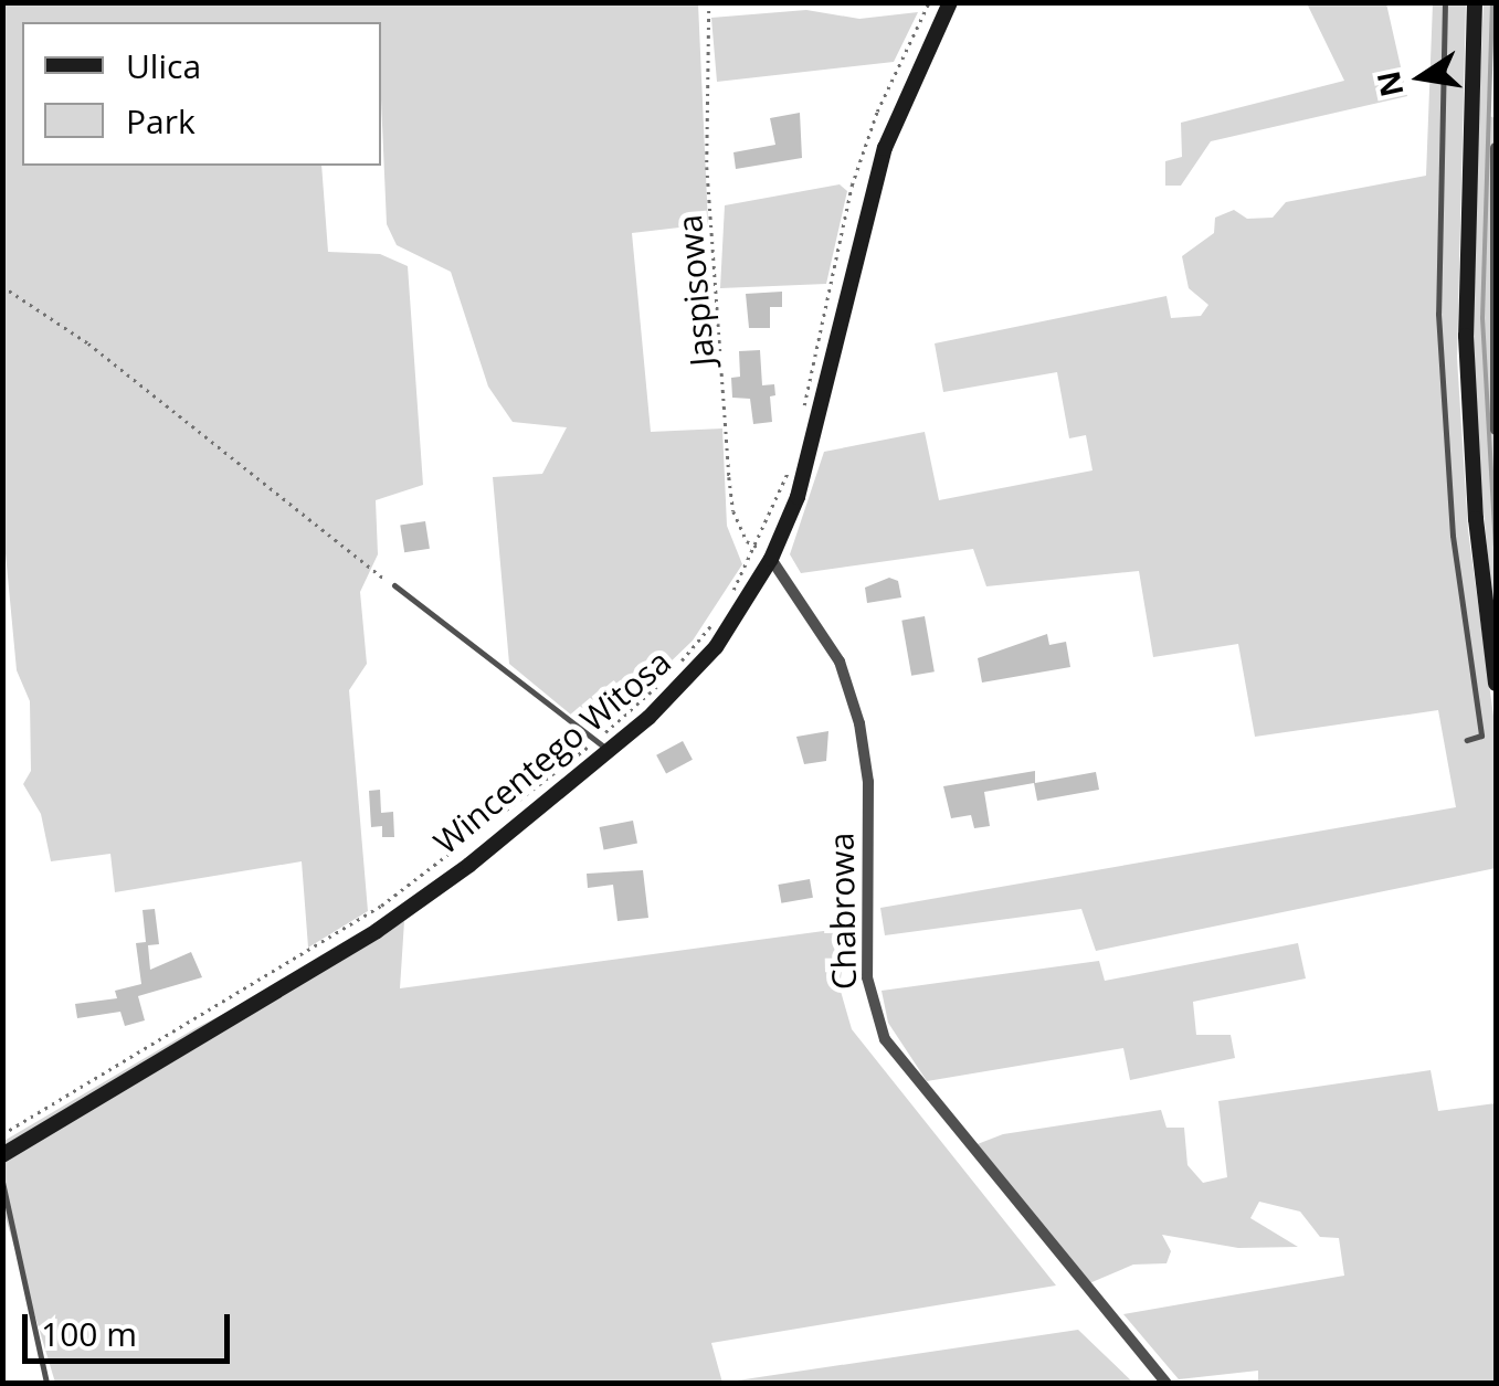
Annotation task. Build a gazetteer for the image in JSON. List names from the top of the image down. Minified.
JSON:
{"streets":{"main road":["Wincentego Witosa"],"street":["Chabrowa"],"path":["Jaspisowa"]},"crossings":[["Jaspisowa","Wincentego Witosa"],["Jaspisowa","Chabrowa"],["Wincentego Witosa","Chabrowa"]],"legend":["Ulica","Park"],"scale_bar":"100 m","north":"left"}
